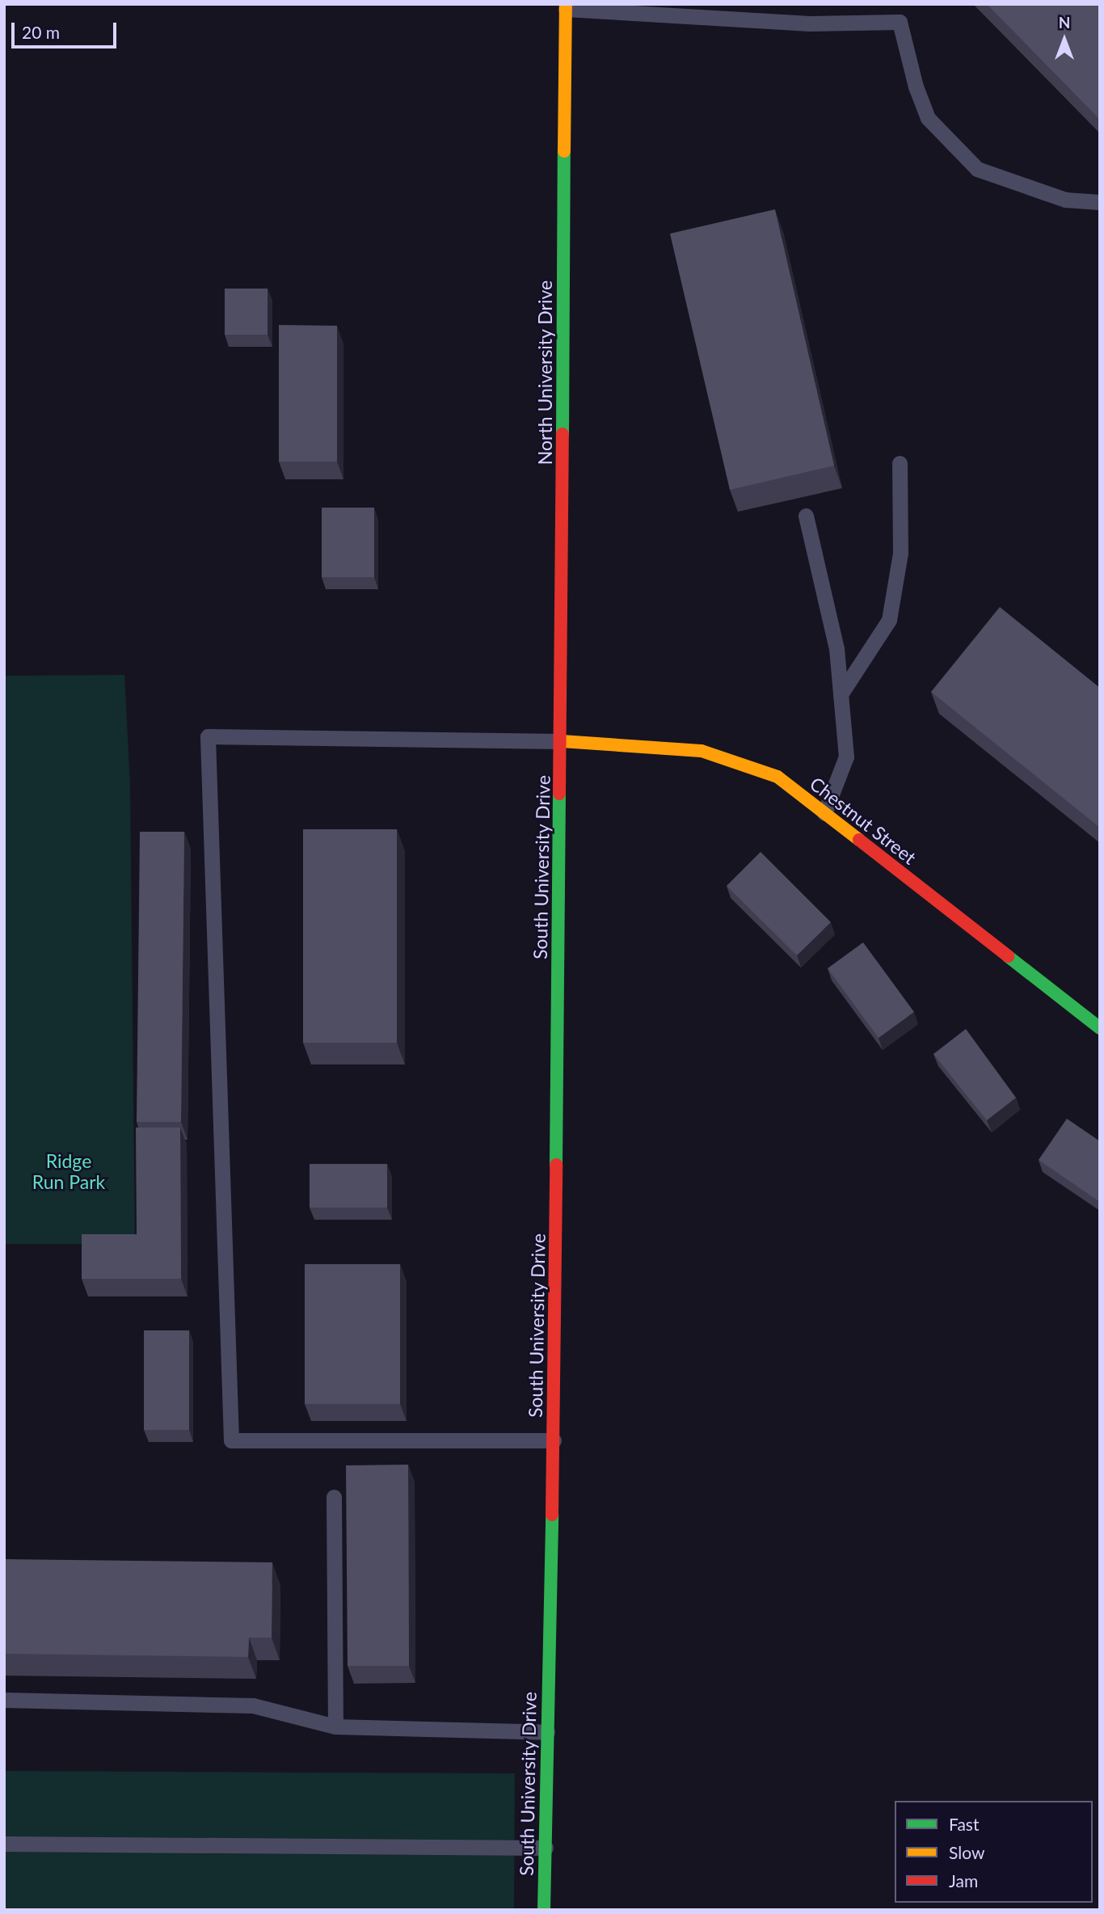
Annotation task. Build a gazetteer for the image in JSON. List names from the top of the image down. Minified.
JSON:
{"streets":{"street":["North University Drive","Chestnut Street","South University Drive"]},"crossings":[["North University Drive","Chestnut Street"],["North University Drive","South University Drive"],["Chestnut Street","South University Drive"]],"parks":["Ridge Run Park"],"legend":["Fast","Slow","Jam"],"scale_bar":"20 m","north":"top"}
